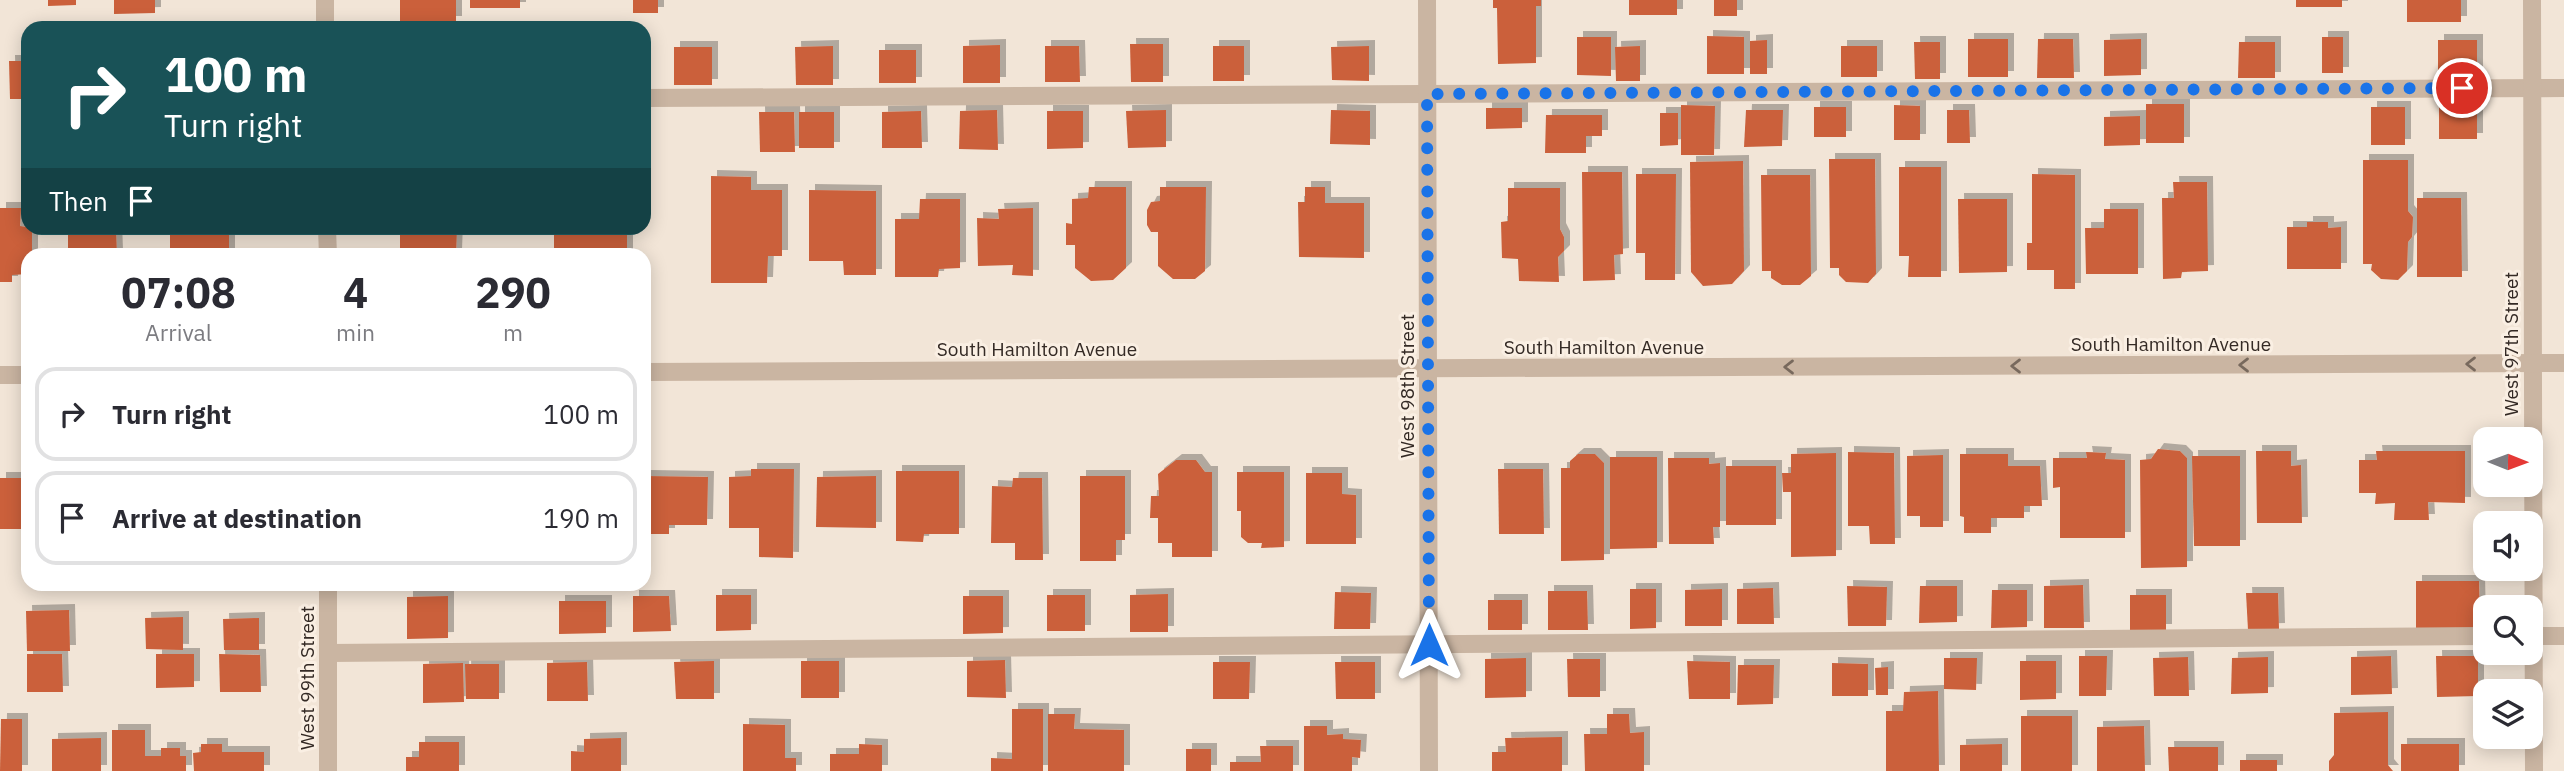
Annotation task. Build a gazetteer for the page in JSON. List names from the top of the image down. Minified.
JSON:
{"streets":{"street":["South Hamilton Avenue","West 97th Street","West 98th Street","West 99th Street"]},"crossings":[["South Hamilton Avenue","West 97th Street"],["South Hamilton Avenue","West 98th Street"]],"one_way":["South Hamilton Avenue"],"north":"right","page":{"turn":["100 m","Turn right"],"then":"Then","eta":["07:08","Arrival","4","min","290","m"],"list":[{"name":"Turn right","value":"100 m"},{"name":"Arrive at destination","value":"190 m"}]}}
